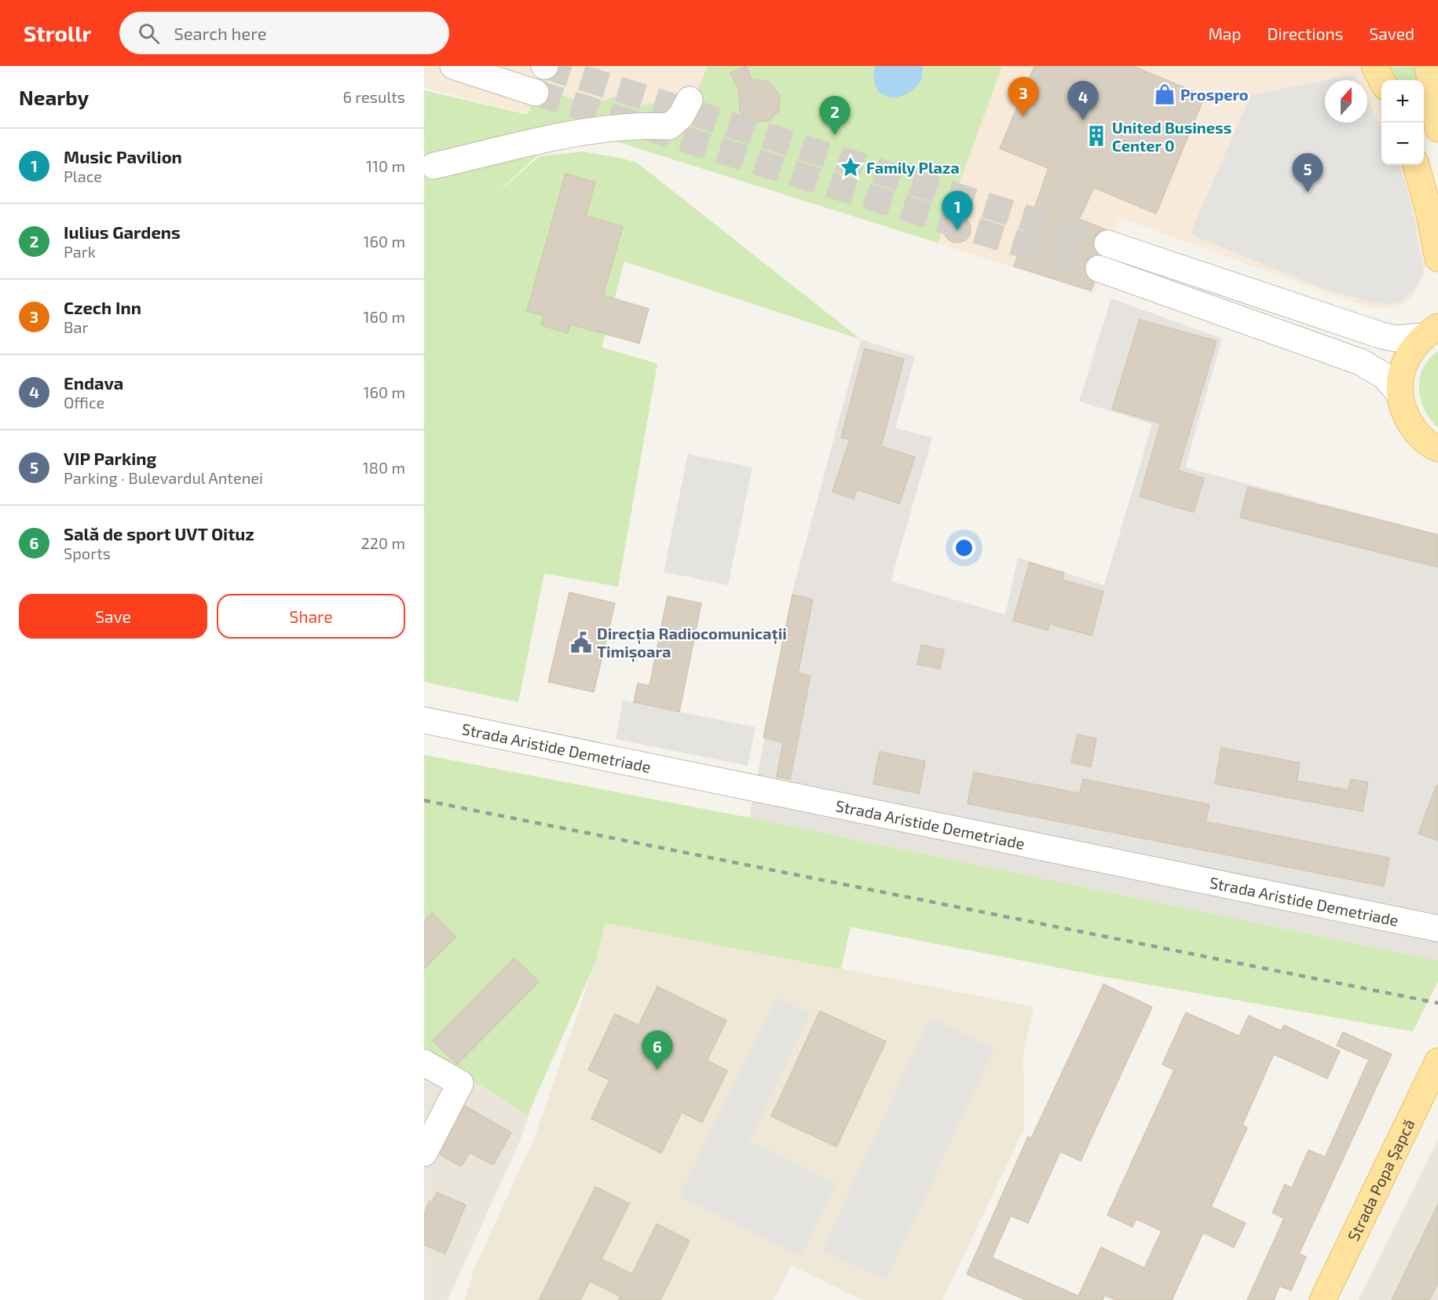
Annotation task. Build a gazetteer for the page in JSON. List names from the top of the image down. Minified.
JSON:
{"streets":{"main road":["Strada Popa Șapcă"],"street":["Strada Aristide Demetriade"]},"places":{"shop":["Prospero"],"building":["United Business Center 0"],"place":["Family Plaza"],"public building":["Direcția Radiocomunicații Timișoara"]},"north":"top","page":{"header":"Strollr","search":"Search here","nav":["Map","Directions","Saved"],"heading":["Nearby","6 results"],"pins":["3","4","2","5","1","6"],"map_buttons":["+","−"],"list":[{"mark":"1","name":"Music Pavilion","note":"Place","value":"110 m"},{"mark":"2","name":"Iulius Gardens","note":"Park","value":"160 m"},{"mark":"3","name":"Czech Inn","note":"Bar","value":"160 m"},{"mark":"4","name":"Endava","note":"Office","value":"160 m"},{"mark":"5","name":"VIP Parking","note":"Parking · Bulevardul Antenei","value":"180 m"},{"mark":"6","name":"Sală de sport UVT Oituz","note":"Sports","value":"220 m"}],"buttons":["Save","Share"]}}
